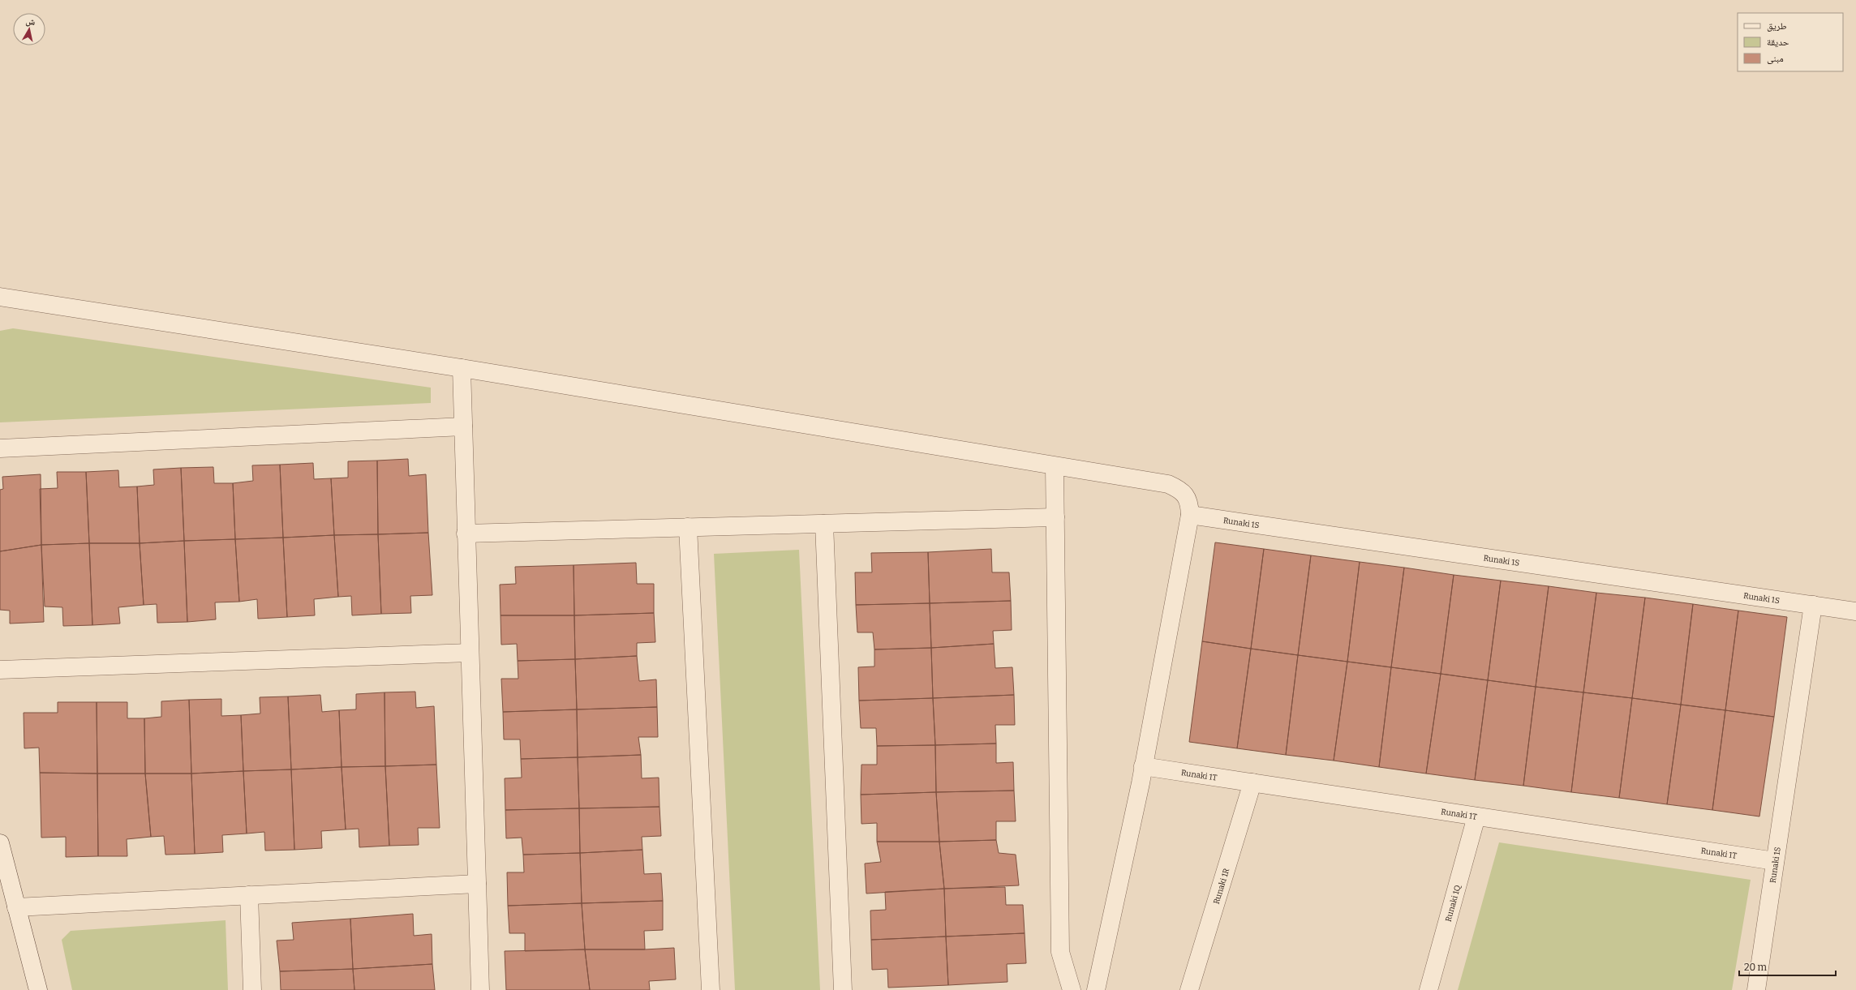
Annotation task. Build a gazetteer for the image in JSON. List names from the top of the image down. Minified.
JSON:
{"streets":{"street":["Runaki 1S","Runaki 1T","Runaki 1R","Runaki 1Q"]},"crossings":[["Runaki 1S","Runaki 1T"],["Runaki 1T","Runaki 1R"],["Runaki 1T","Runaki 1Q"]],"legend":["طريق","حديقة","مبنى"],"scale_bar":"20 m","north":"top"}
